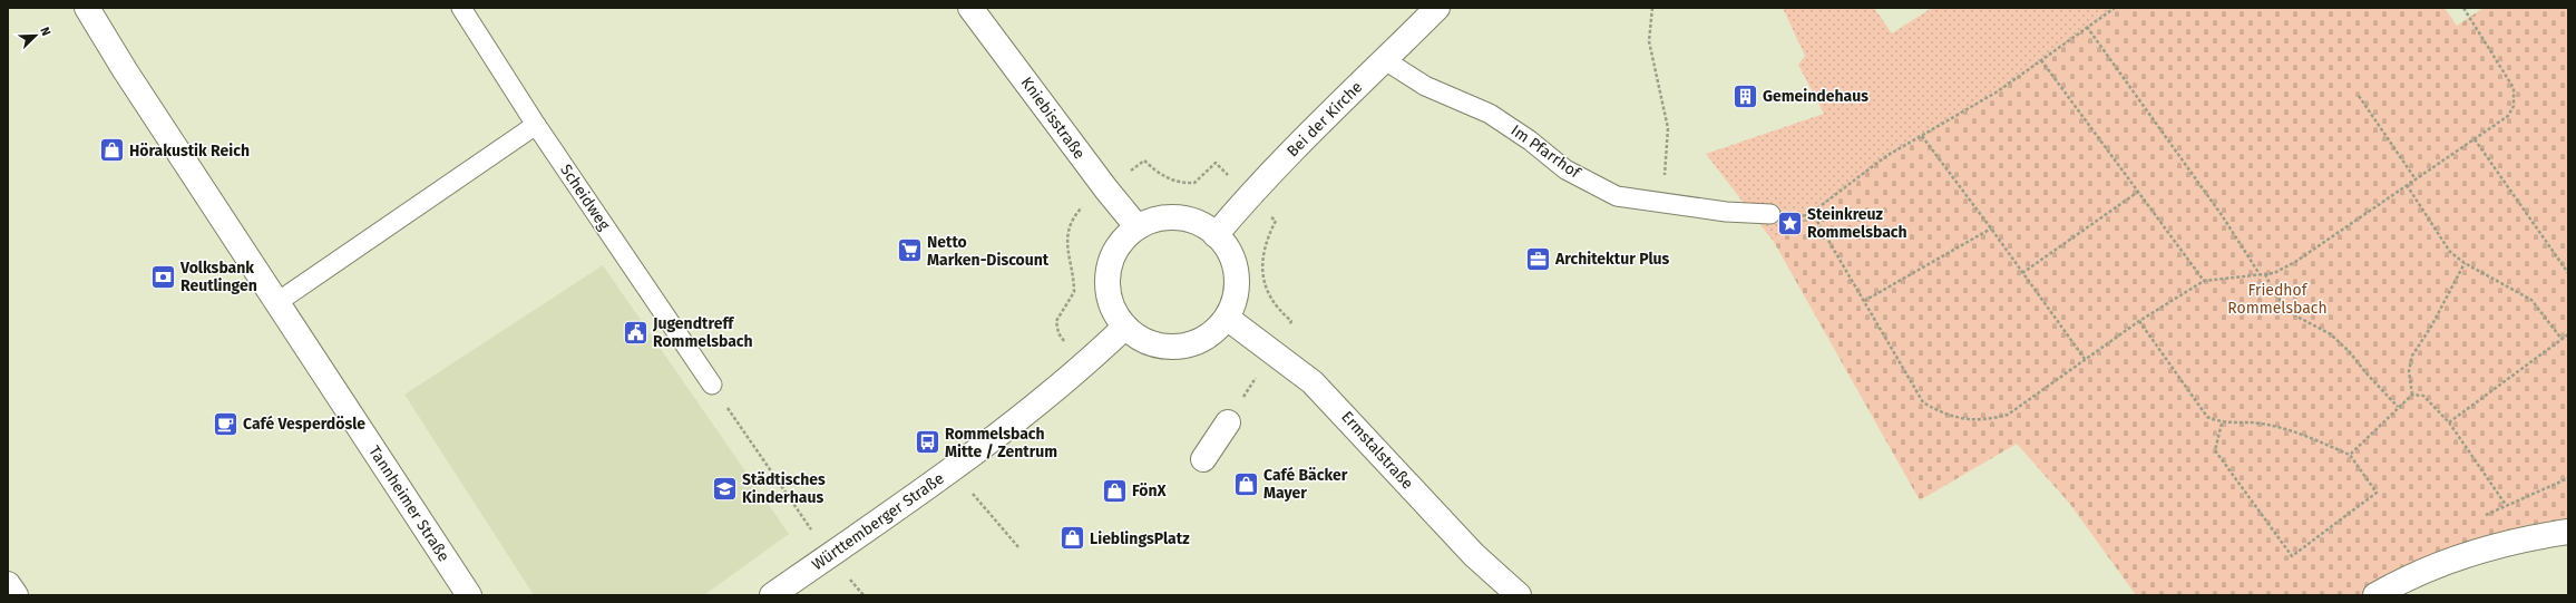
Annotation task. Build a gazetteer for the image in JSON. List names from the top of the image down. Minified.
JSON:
{"streets":{"street":["Kniebisstraße","Bei der Kirche","Ermstalstraße","Tannheimer Straße","Württemberger Straße"],"lane":["Im Pfarrhof","Scheidweg"]},"crossings":[["Kniebisstraße","Bei der Kirche"],["Kniebisstraße","Ermstalstraße"],["Kniebisstraße","Württemberger Straße"],["Bei der Kirche","Im Pfarrhof"],["Bei der Kirche","Ermstalstraße"],["Bei der Kirche","Württemberger Straße"],["Ermstalstraße","Württemberger Straße"]],"parks":["Friedhof Rommelsbach"],"places":{"building":["Gemeindehaus"],"shop":["Hörakustik Reich","Café Bäcker Mayer","FönX","LieblingsPlatz"],"place":["Steinkreuz Rommelsbach"],"supermarket":["Netto Marken-Discount"],"office":["Architektur Plus"],"bank":["Volksbank Reutlingen"],"public building":["Jugendtreff Rommelsbach"],"cafe":["Café Vesperdösle"],"bus stop":["Rommelsbach Mitte / Zentrum"],"school or university":["Städtisches Kinderhaus"]},"north":"top right"}
